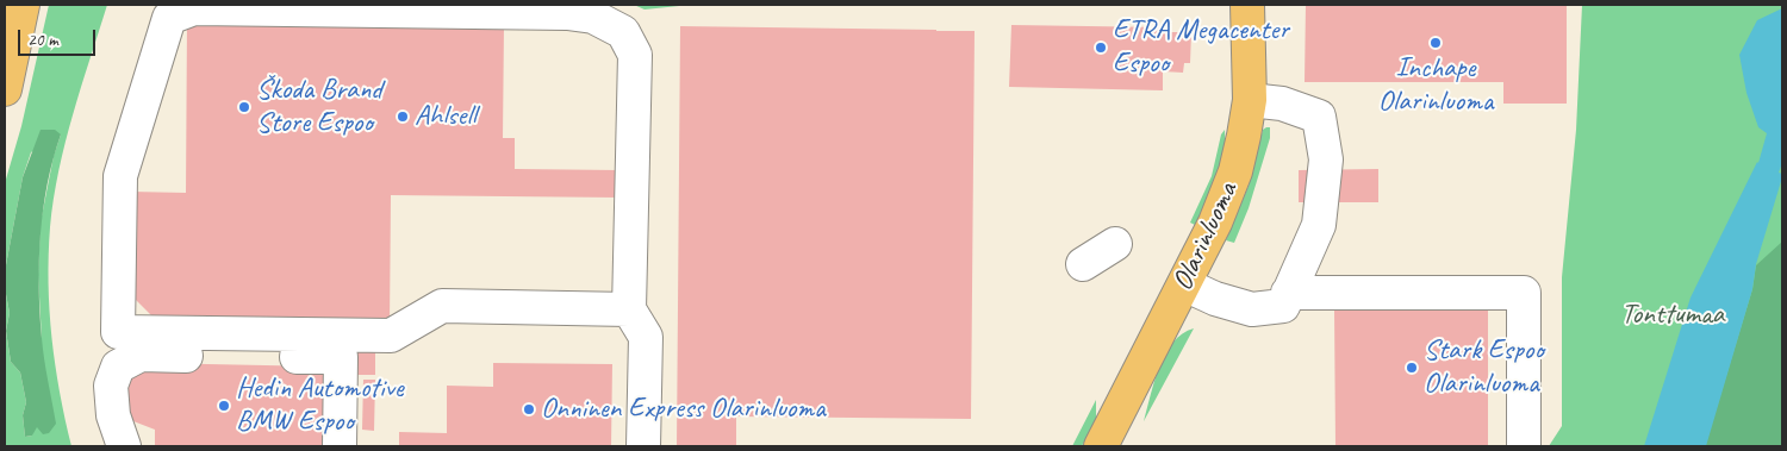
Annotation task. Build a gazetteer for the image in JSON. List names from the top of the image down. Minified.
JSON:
{"streets":{"main road":["Olarinluoma"]},"parks":["Tonttumaa"],"places":["Inchape Olarinluoma","ETRA Megacenter Espoo","Škoda Brand Store Espoo","Ahlsell","Stark Espoo Olarinluoma","Hedin Automotive BMW Espoo","Onninen Express Olarinluoma"],"scale_bar":"20 m"}
